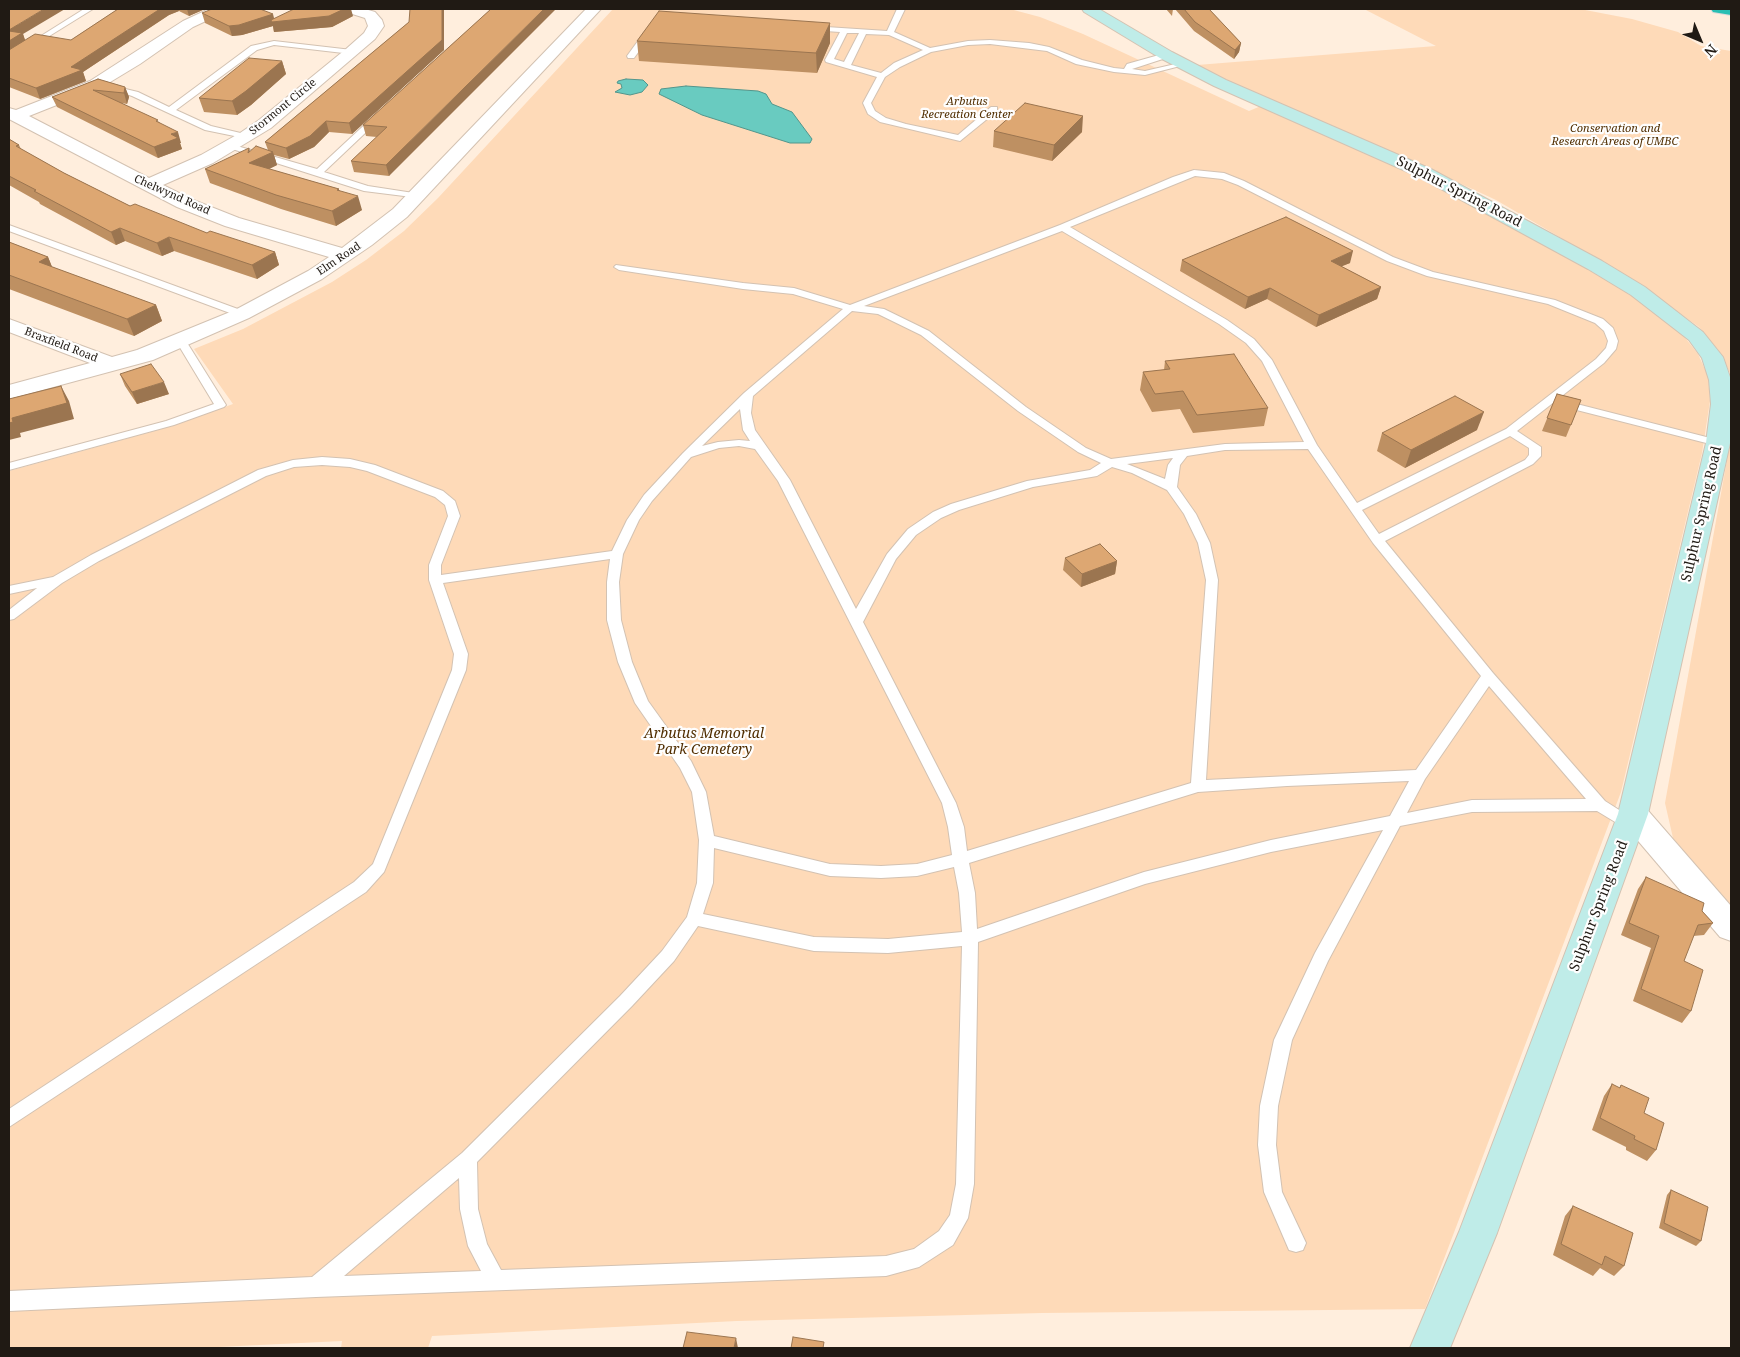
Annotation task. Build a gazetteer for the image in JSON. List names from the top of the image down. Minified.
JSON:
{"streets":{"main road":["Sulphur Spring Road"],"street":["Stormont Circle","Chelwynd Road","Elm Road","Braxfield Road"]},"crossings":[["Stormont Circle","Chelwynd Road"],["Chelwynd Road","Elm Road"],["Elm Road","Braxfield Road"]],"parks":["Arbutus Recreation Center","Conservation and Research Areas of UMBC","Arbutus Memorial Park Cemetery"],"north":"bottom right"}
